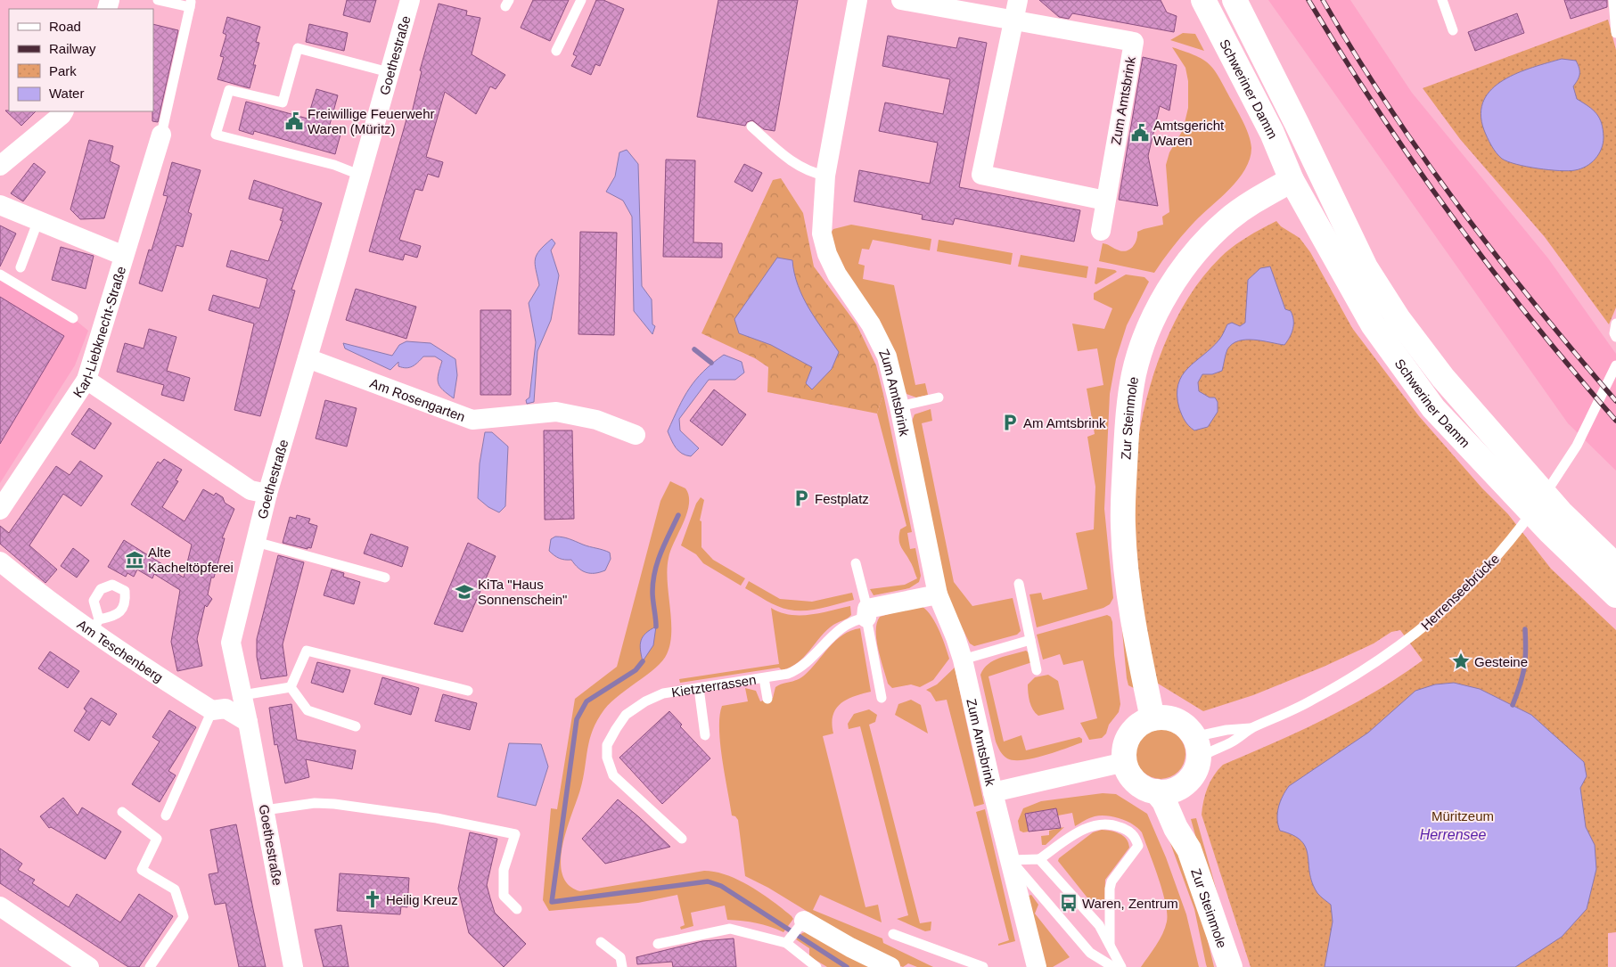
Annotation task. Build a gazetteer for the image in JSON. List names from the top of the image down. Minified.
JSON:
{"streets":{"main road":["Schweriner Damm","Zur Steinmole"],"street":["Goethestraße","Zum Amtsbrink","Karl-Liebknecht-Straße","Am Rosengarten","Am Teschenberg","Kietzterrassen"],"lane":["Herrenseebrücke"]},"crossings":[["Goethestraße","Am Rosengarten"],["Goethestraße","Am Teschenberg"],["Schweriner Damm","Zur Steinmole"],["Zum Amtsbrink","Zur Steinmole"],["Zum Amtsbrink","Herrenseebrücke"],["Zum Amtsbrink","Kietzterrassen"],["Zur Steinmole","Herrenseebrücke"]],"water":["Herrensee"],"parks":["Müritzeum"],"places":{"public building":["Freiwillige Feuerwehr Waren (Müritz)","Amtsgericht Waren"],"parking":["Am Amtsbrink","Festplatz"],"museum":["Alte Kacheltöpferei"],"school or university":["KiTa \"Haus Sonnenschein\""],"place":["Gesteine"],"church":["Heilig Kreuz"],"bus stop":["Waren, Zentrum"]},"legend":["Road","Railway","Park","Water"]}
